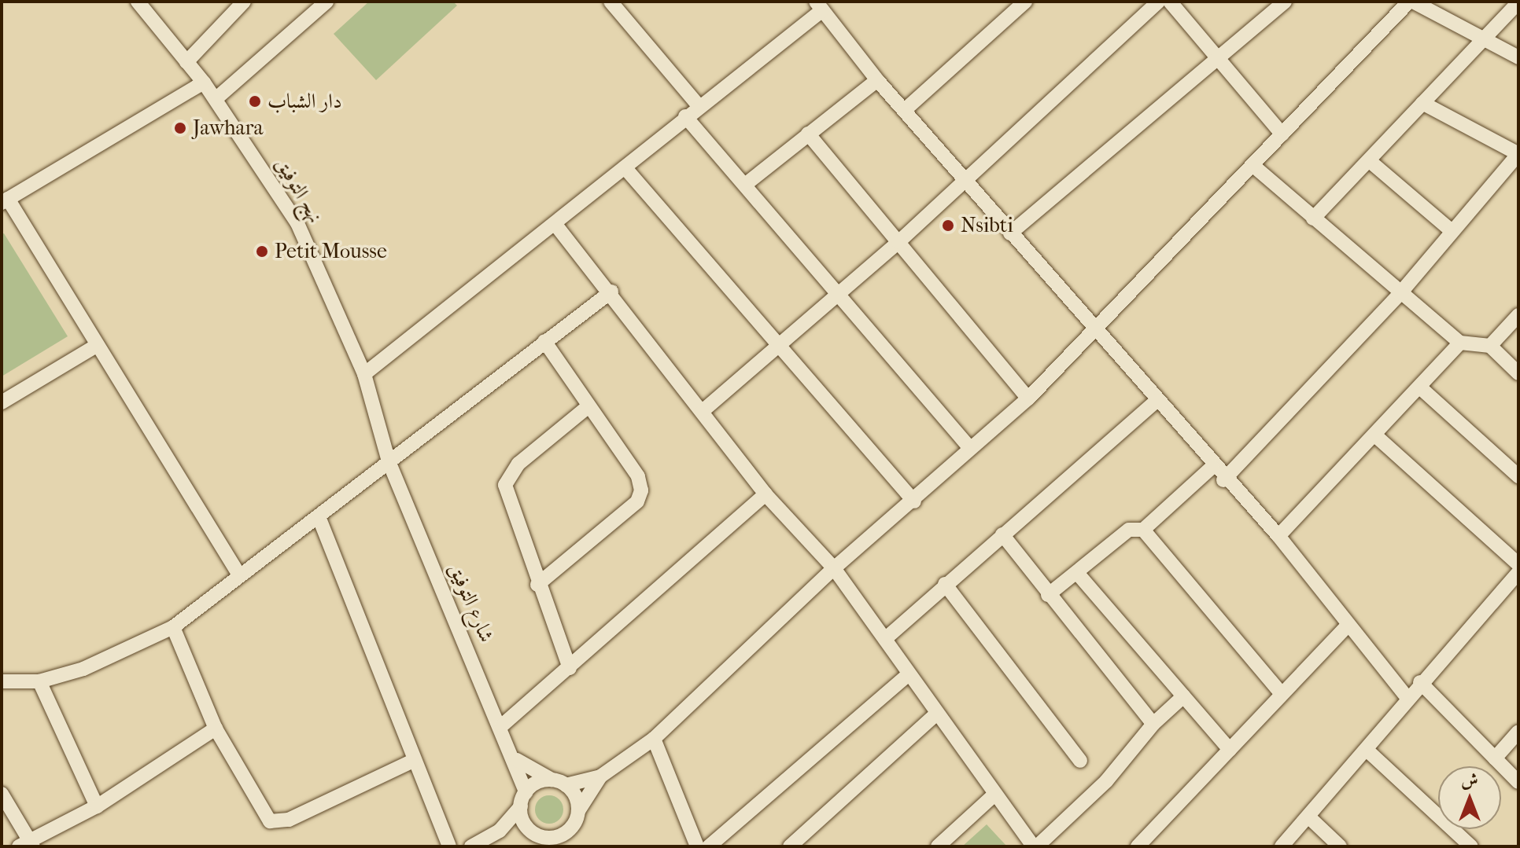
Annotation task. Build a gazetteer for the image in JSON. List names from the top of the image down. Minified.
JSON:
{"streets":{"street":["نهج التوفيق","شارع التوفيق"]},"crossings":[["نهج التوفيق","شارع التوفيق"]],"places":["دار الشباب","Jawhara","Nsibti","Petit Mousse"],"north":"top"}
